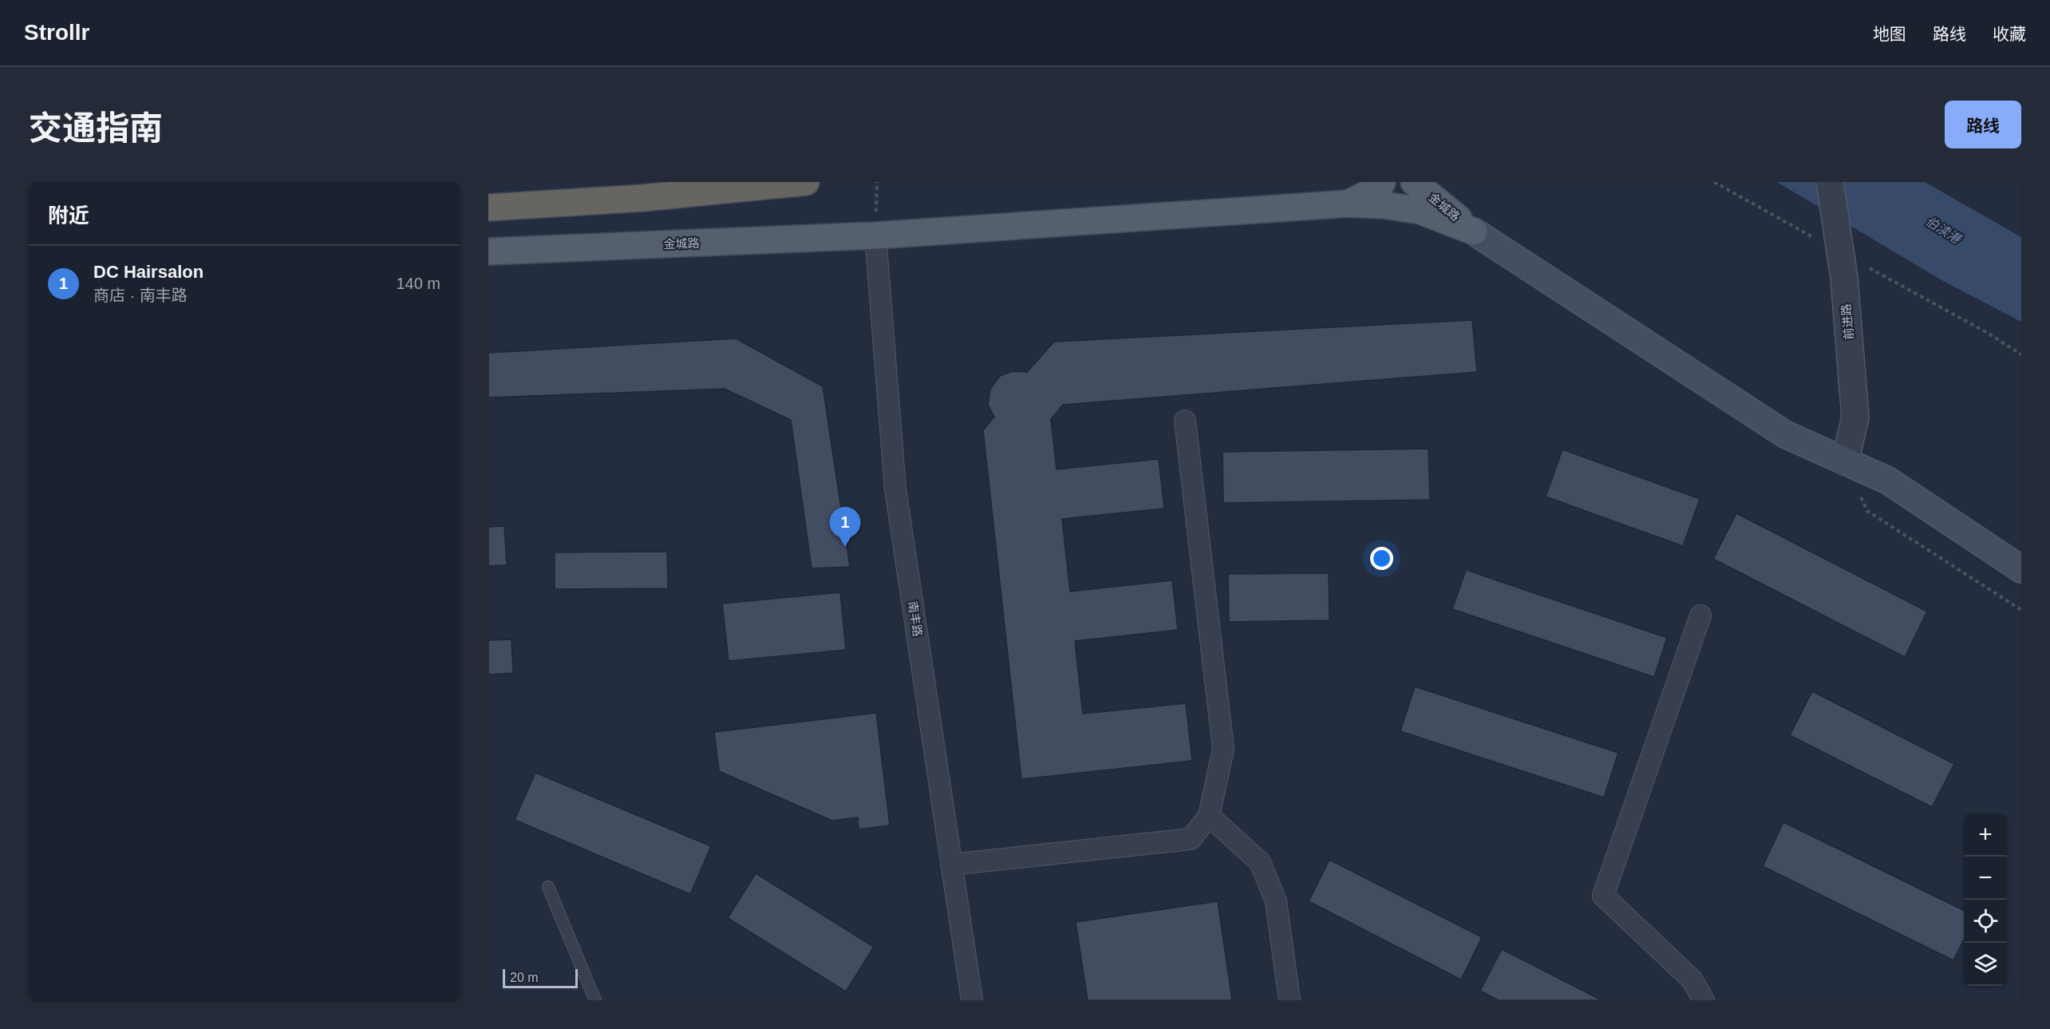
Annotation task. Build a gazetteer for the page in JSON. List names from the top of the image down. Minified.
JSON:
{"streets":{"main road":["金城路"],"street":["前进路","南丰路"]},"crossings":[["金城路","南丰路"]],"water":["伯渎港"],"scale_bar":"20 m","page":{"header":"Strollr","nav":["地图","路线","收藏"],"title":"交通指南","buttons":"路线","heading":"附近","list":[{"mark":"1","name":"DC Hairsalon","note":"商店 · 南丰路","value":"140 m"}],"pins":"1","map_buttons":["+","−"],"scale":"20 m"}}
